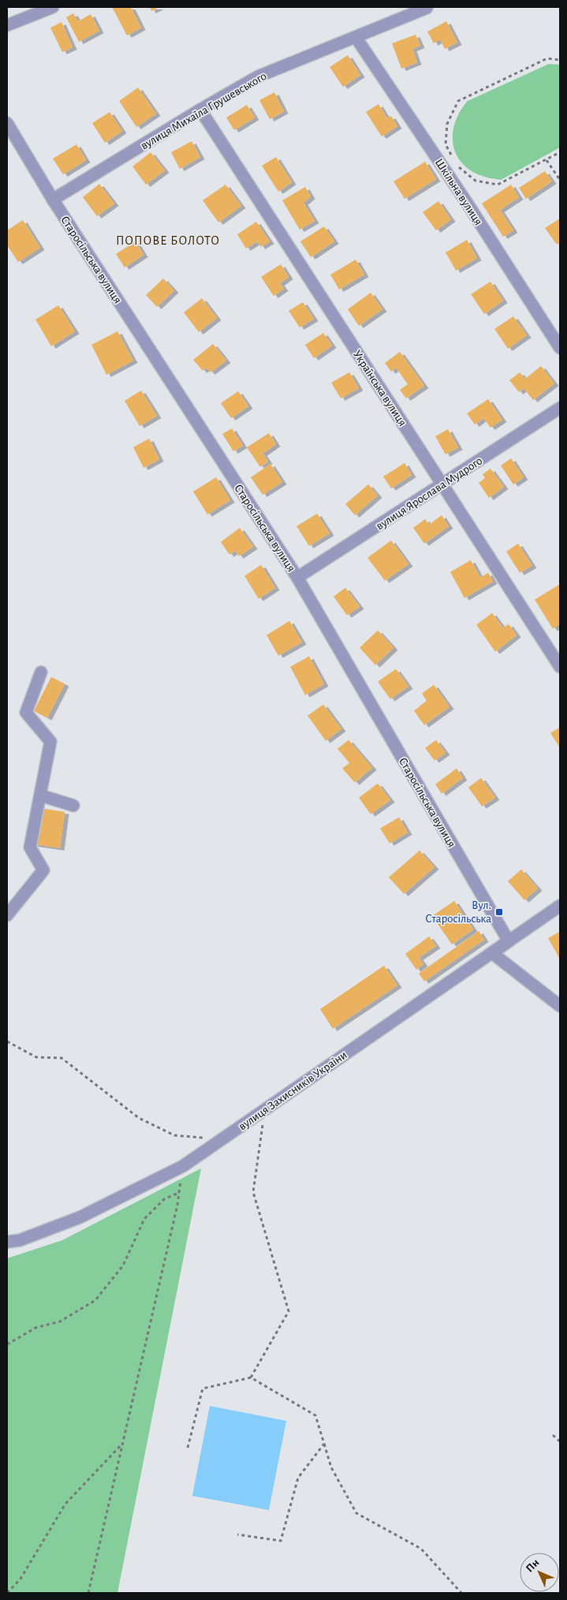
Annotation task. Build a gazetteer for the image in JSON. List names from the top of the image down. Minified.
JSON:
{"streets":{"street":["вулиця Михаїла Грушевського","Шкільна вулиця","Старосільська вулиця","Українська вулиця","вулиця Ярослава Мудрого","вулиця Захисників України"]},"crossings":[["вулиця Михаїла Грушевського","Шкільна вулиця"],["вулиця Михаїла Грушевського","Старосільська вулиця"],["вулиця Михаїла Грушевського","Українська вулиця"],["Старосільська вулиця","вулиця Ярослава Мудрого"],["Старосільська вулиця","вулиця Захисників України"],["Українська вулиця","вулиця Ярослава Мудрого"]],"districts":["ПОПОВЕ БОЛОТО"],"places":{"transit":["Вул. Старосільська"]},"north":"top left"}
